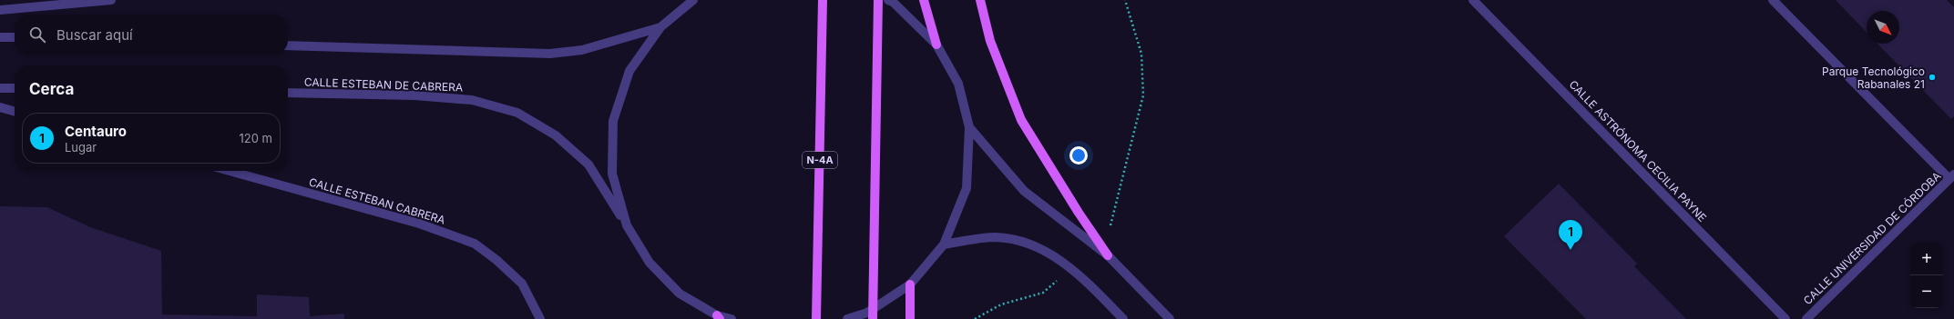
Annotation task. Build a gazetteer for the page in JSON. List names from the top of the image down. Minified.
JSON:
{"streets":{"main road":["N-4A"],"street":["CALLE ESTEBAN DE CABRERA","CALLE ASTRÓNOMA CECILIA PAYNE","CALLE ESTEBAN CABRERA","CALLE UNIVERSIDAD DE CÓRDOBA"]},"places":["Parque Tecnológico Rabanales 21"],"north":"bottom right","page":{"search":"Buscar aquí","heading":"Cerca","list":[{"mark":"1","name":"Centauro","note":"Lugar","value":"120 m"}],"pins":"1","map_buttons":["+","−"]}}
